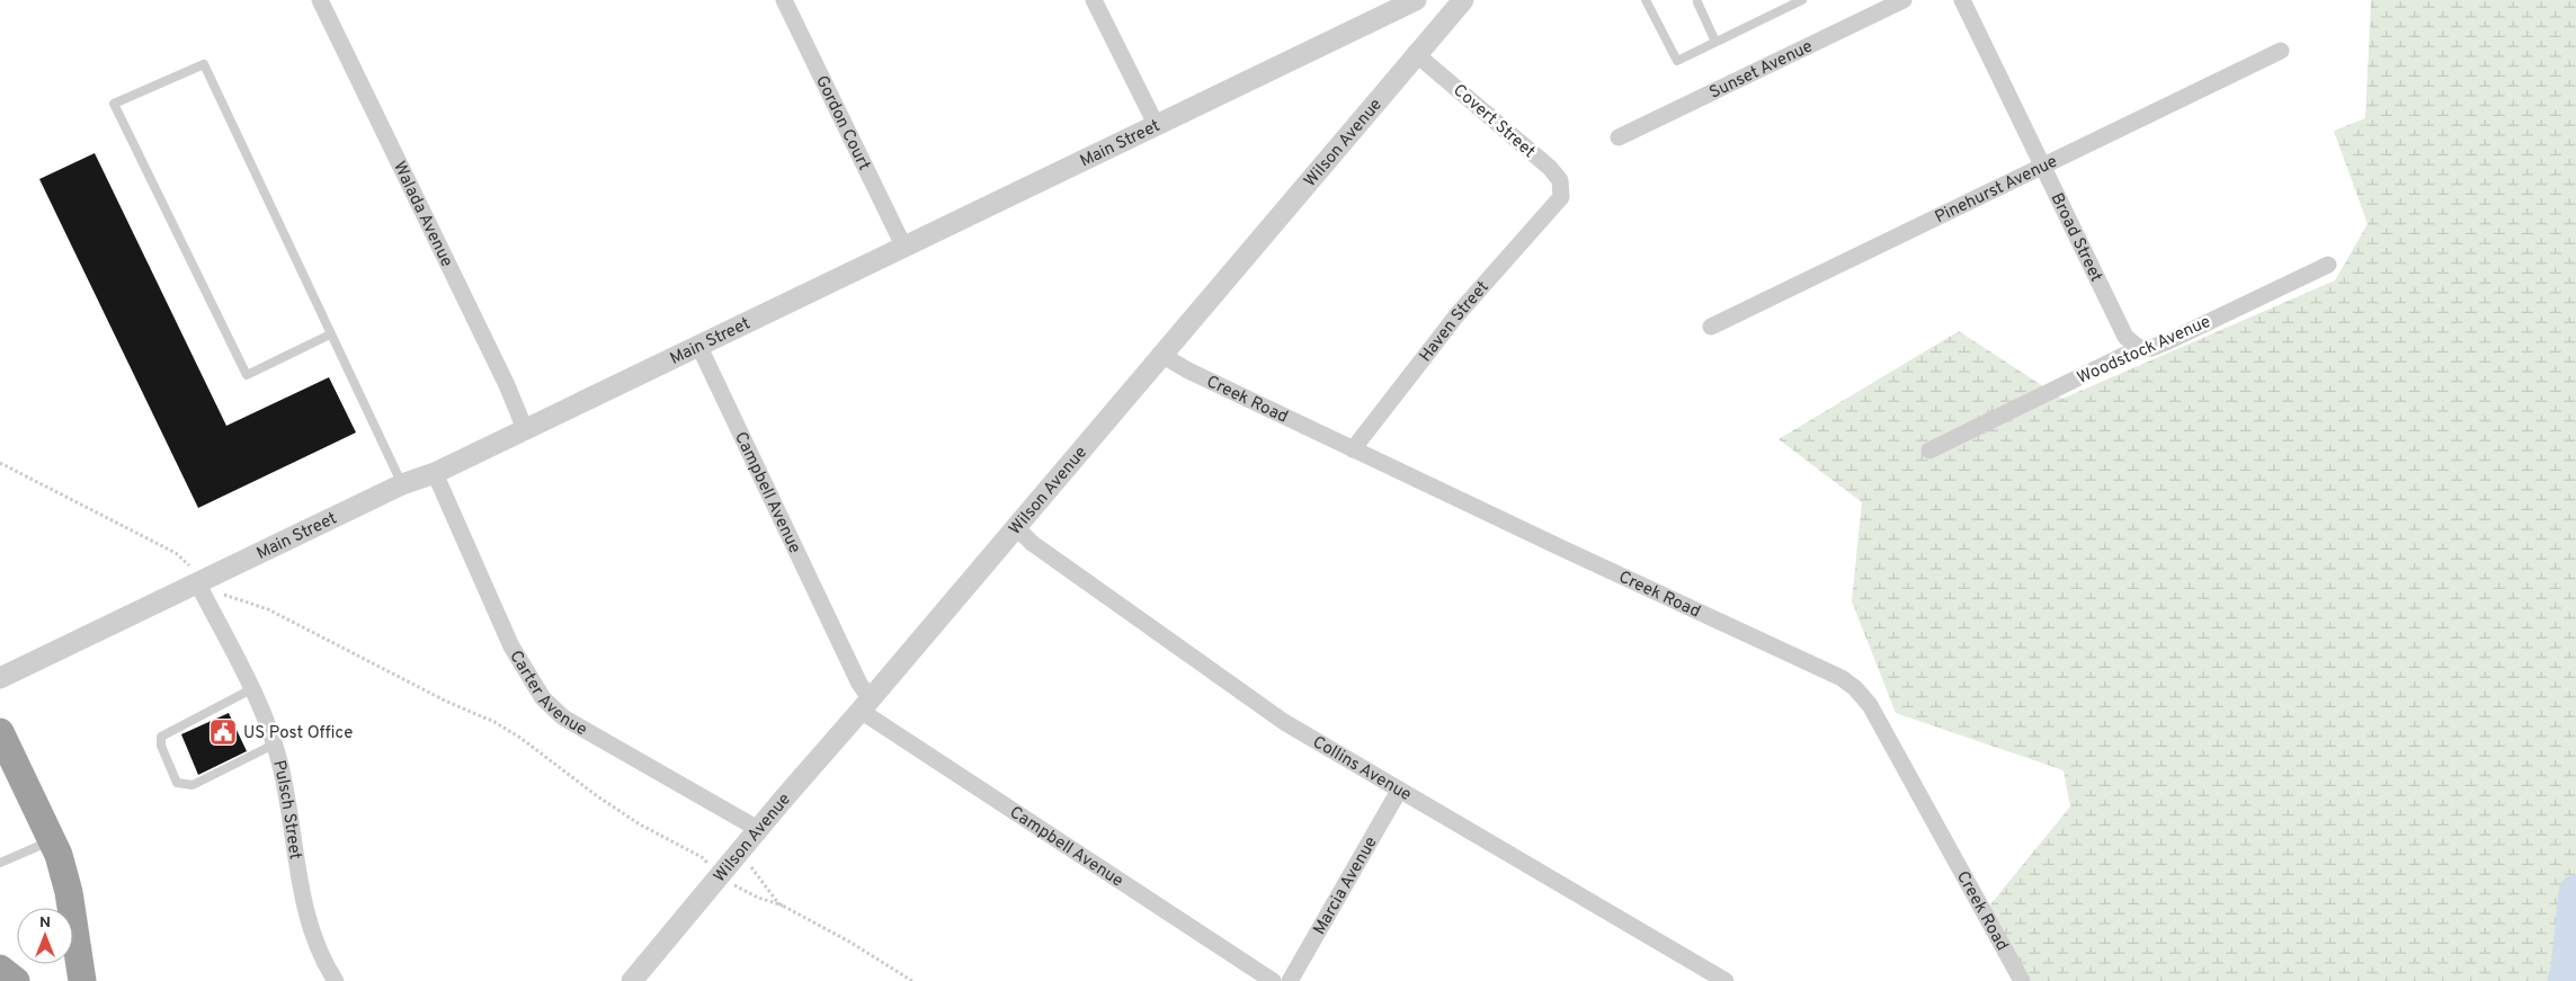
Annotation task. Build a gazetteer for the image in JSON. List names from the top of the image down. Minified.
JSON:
{"streets":{"street":["Sunset Avenue","Covert Street","Gordon Court","Main Street","Wilson Avenue","Pinehurst Avenue","Walada Avenue","Broad Street","Haven Street","Woodstock Avenue","Creek Road","Campbell Avenue","Carter Avenue","Collins Avenue","Pulsch Street","Marcia Avenue"]},"crossings":[["Covert Street","Wilson Avenue"],["Covert Street","Haven Street"],["Gordon Court","Main Street"],["Main Street","Walada Avenue"],["Main Street","Campbell Avenue"],["Main Street","Carter Avenue"],["Main Street","Pulsch Street"],["Wilson Avenue","Creek Road"],["Wilson Avenue","Campbell Avenue"],["Wilson Avenue","Carter Avenue"],["Wilson Avenue","Collins Avenue"],["Pinehurst Avenue","Broad Street"],["Broad Street","Woodstock Avenue"],["Haven Street","Creek Road"],["Collins Avenue","Marcia Avenue"]],"places":{"public building":["US Post Office"]},"north":"top"}
